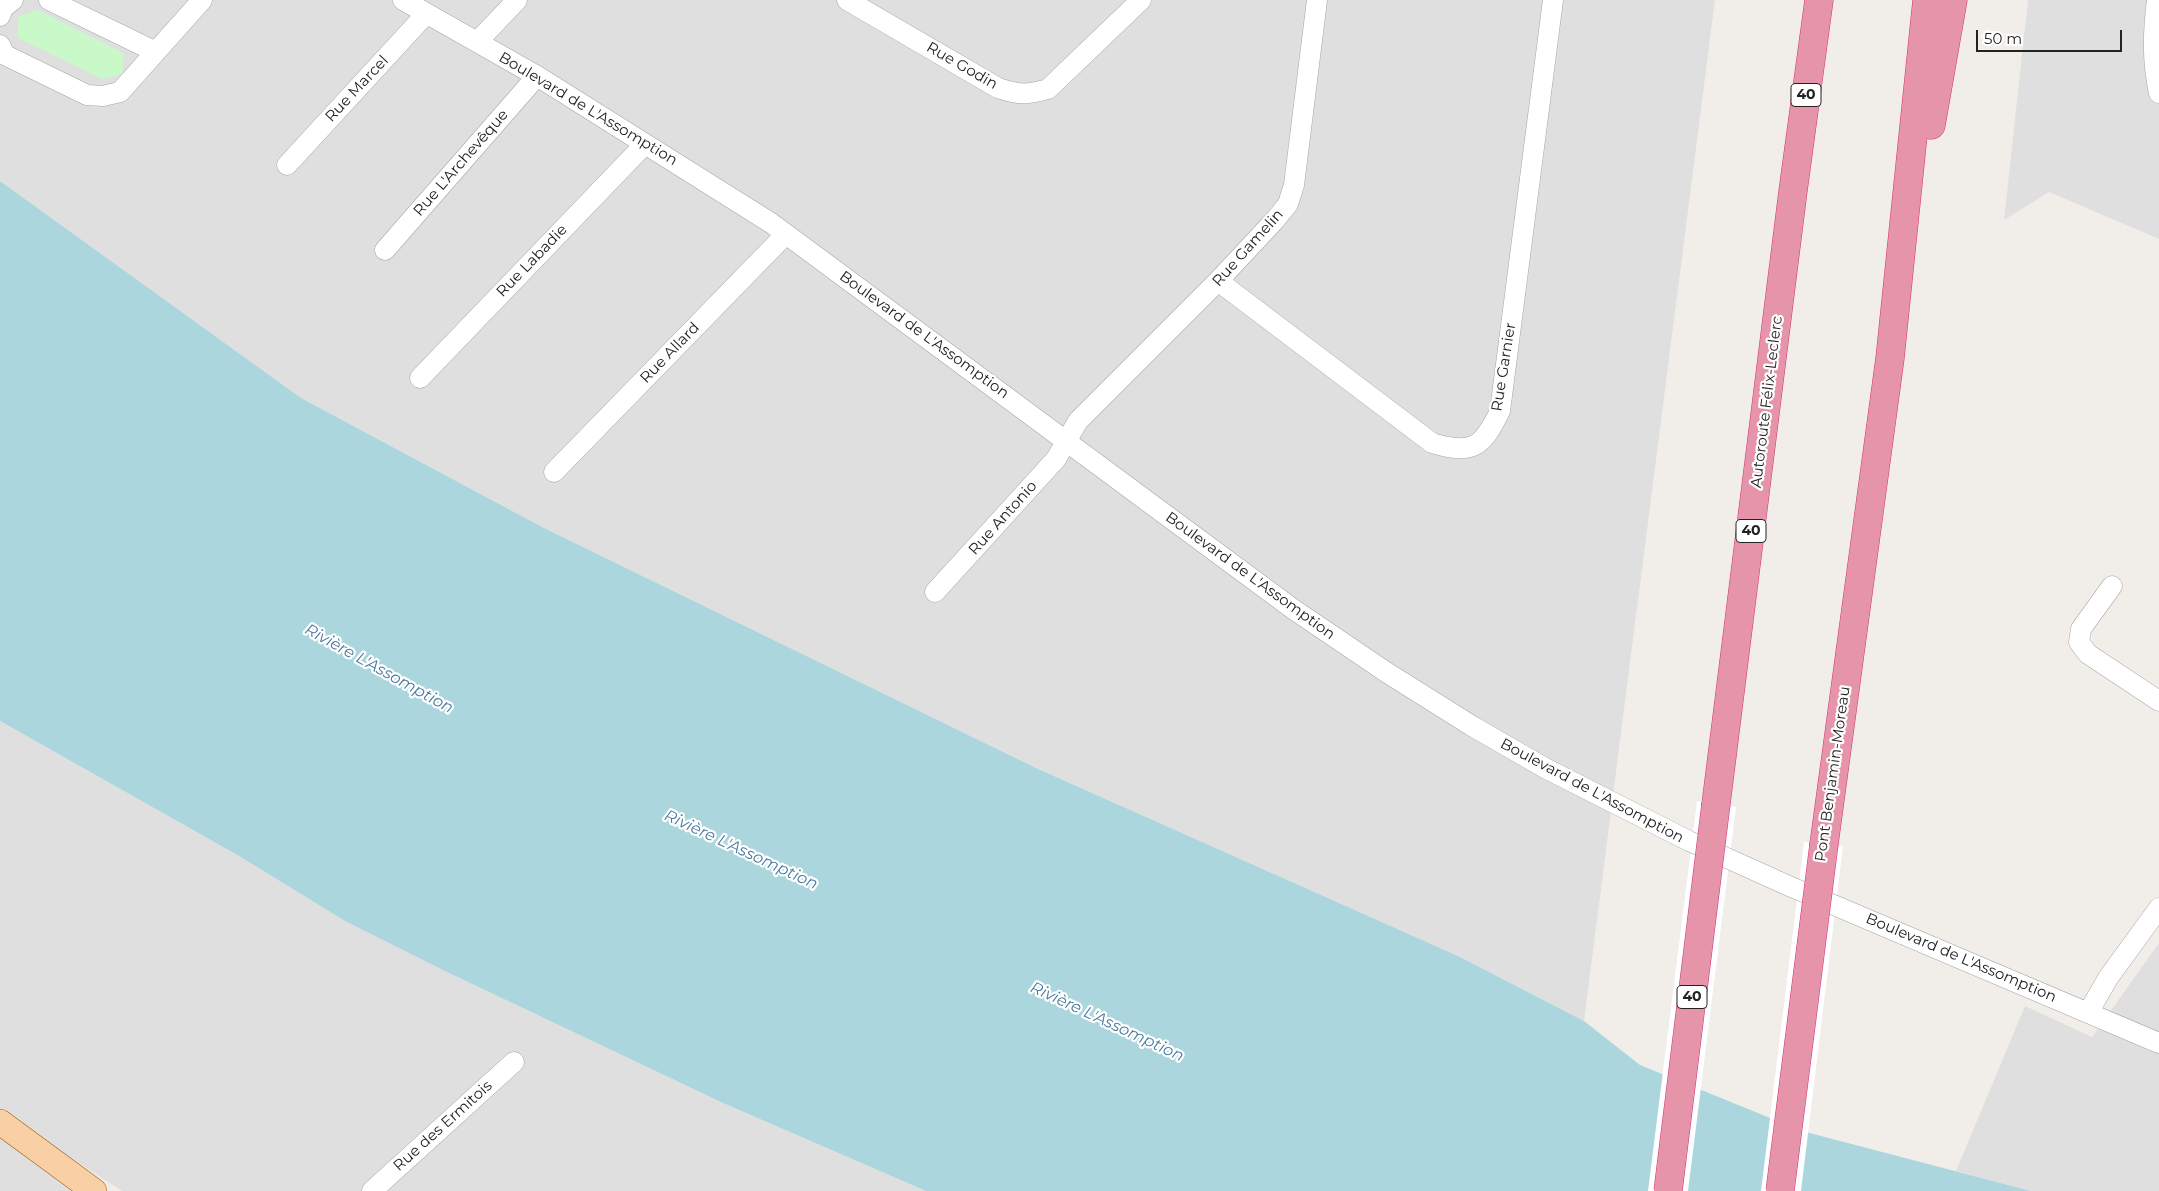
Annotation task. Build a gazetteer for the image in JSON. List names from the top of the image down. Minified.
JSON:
{"streets":{"highway":["40","Autoroute Félix-Leclerc","Pont Benjamin-Moreau"],"street":["Rue Godin","Rue Marcel","Boulevard de L'Assomption","Rue L'Archevêque","Rue Gamelin","Rue Labadie","Rue Allard","Rue Garnier","Rue Antonio","Rue des Ermitois"]},"crossings":[["Rue Marcel","Boulevard de L'Assomption"],["Boulevard de L'Assomption","Rue L'Archevêque"],["Boulevard de L'Assomption","Rue Gamelin"],["Boulevard de L'Assomption","Rue Labadie"],["Boulevard de L'Assomption","Rue Allard"],["Boulevard de L'Assomption","Rue Antonio"],["Rue Gamelin","Rue Garnier"],["Rue Gamelin","Rue Antonio"]],"water":["Rivière L'Assomption"],"scale_bar":"50 m"}
